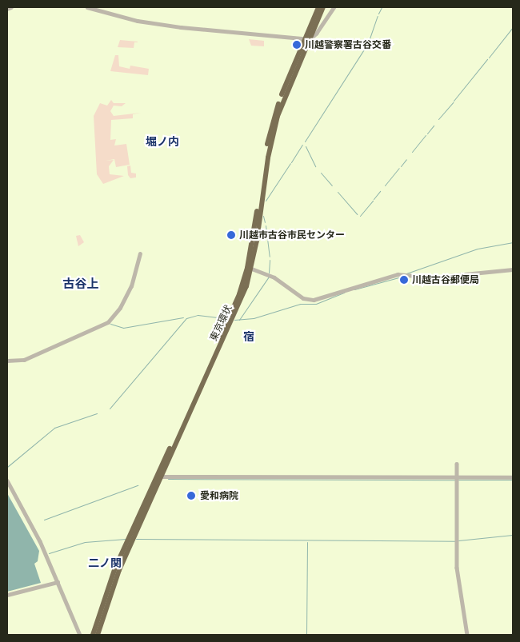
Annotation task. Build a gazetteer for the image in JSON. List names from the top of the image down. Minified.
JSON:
{"streets":{"highway":["東京環状"]},"districts":["堀ノ内","古谷上","宿","二ノ関"],"places":["川越警察署古谷交番","川越市古谷市民センター","川越古谷郵便局","愛和病院"]}
